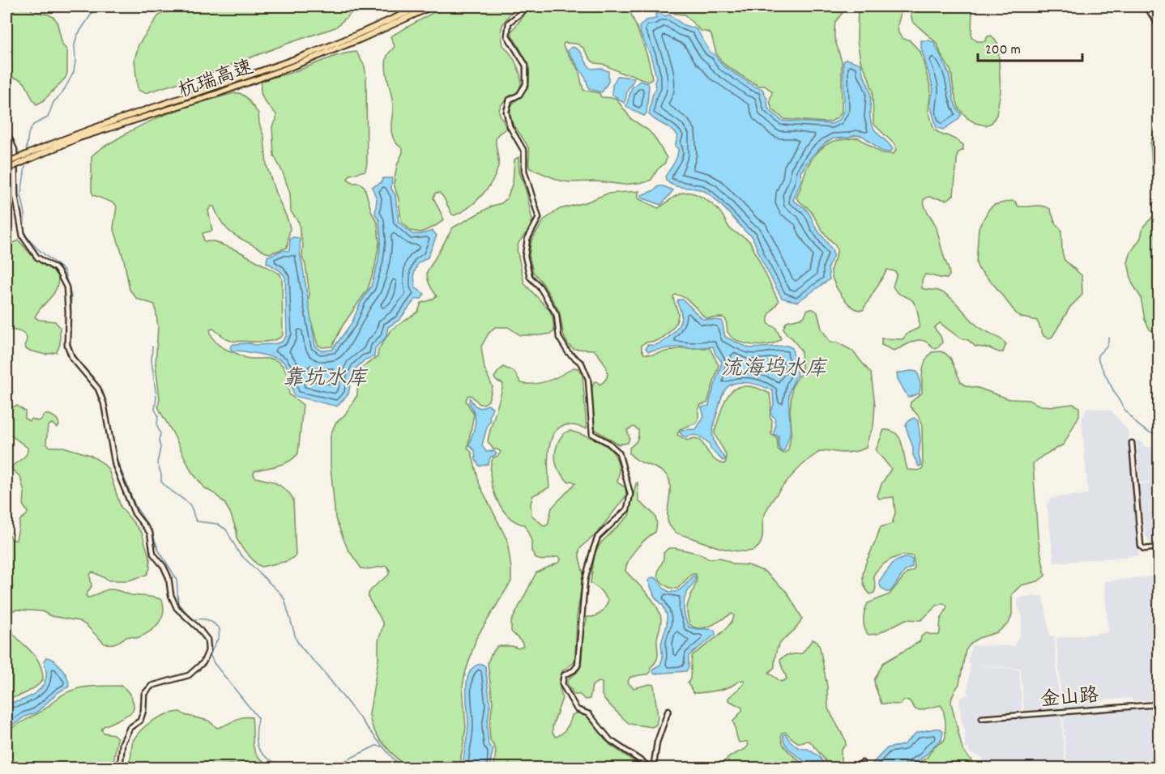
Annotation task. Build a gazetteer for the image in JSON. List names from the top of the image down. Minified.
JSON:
{"streets":{"highway":["杭瑞高速"],"street":["金山路"]},"water":["流海坞水库","靠坑水库"],"scale_bar":"200 m"}
